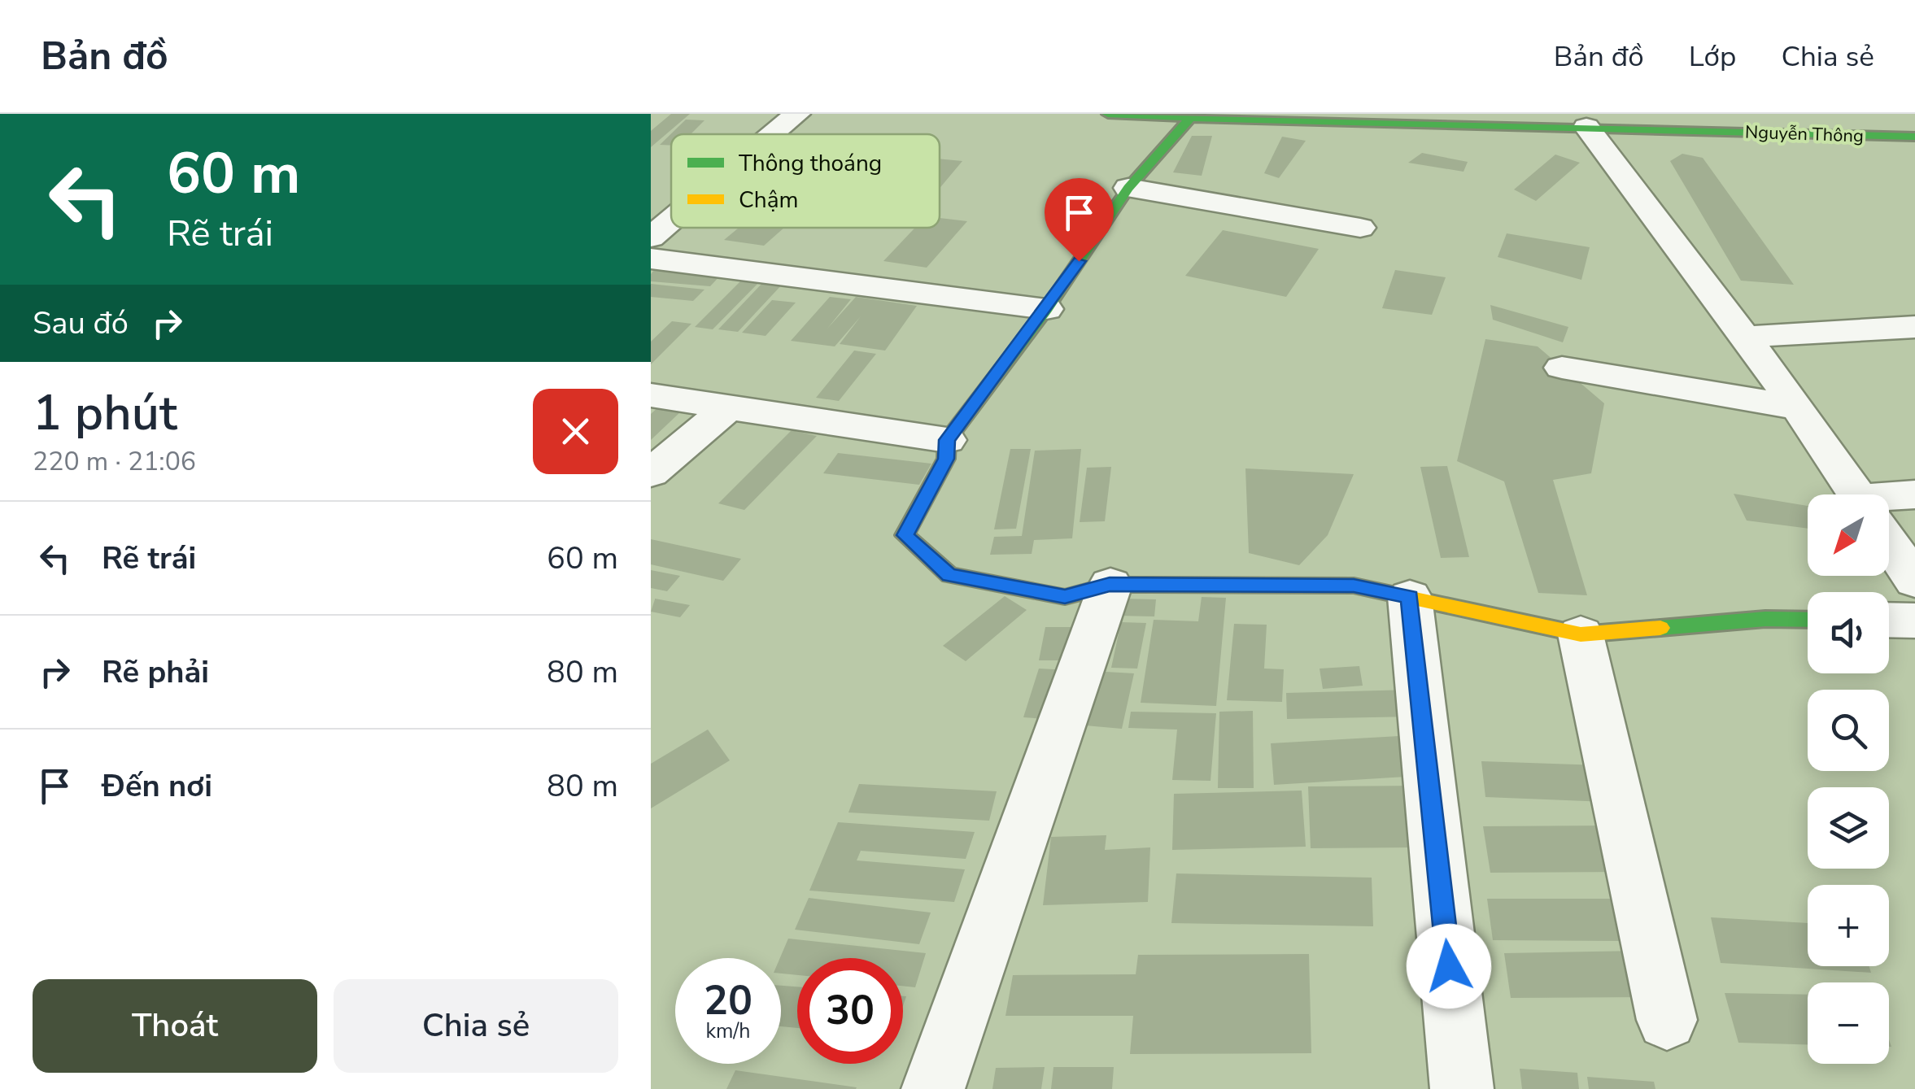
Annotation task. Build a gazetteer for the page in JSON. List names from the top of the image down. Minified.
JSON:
{"streets":{"street":["Nguyễn Thông"]},"legend":["Thông thoáng","Chậm"],"north":"bottom left","page":{"header":"Bản đồ","nav":["Bản đồ","Lớp","Chia sẻ"],"turn":["60 m","Rẽ trái"],"then":"Sau đó","heading":["1 phút","220 m · 21:06"],"map_buttons":["+","−"],"list":[{"name":"Rẽ trái","value":"60 m"},{"name":"Rẽ phải","value":"80 m"},{"name":"Đến nơi","value":"80 m"}],"speed":"20 km/h","limit":"30","buttons":["Thoát","Chia sẻ"]}}
